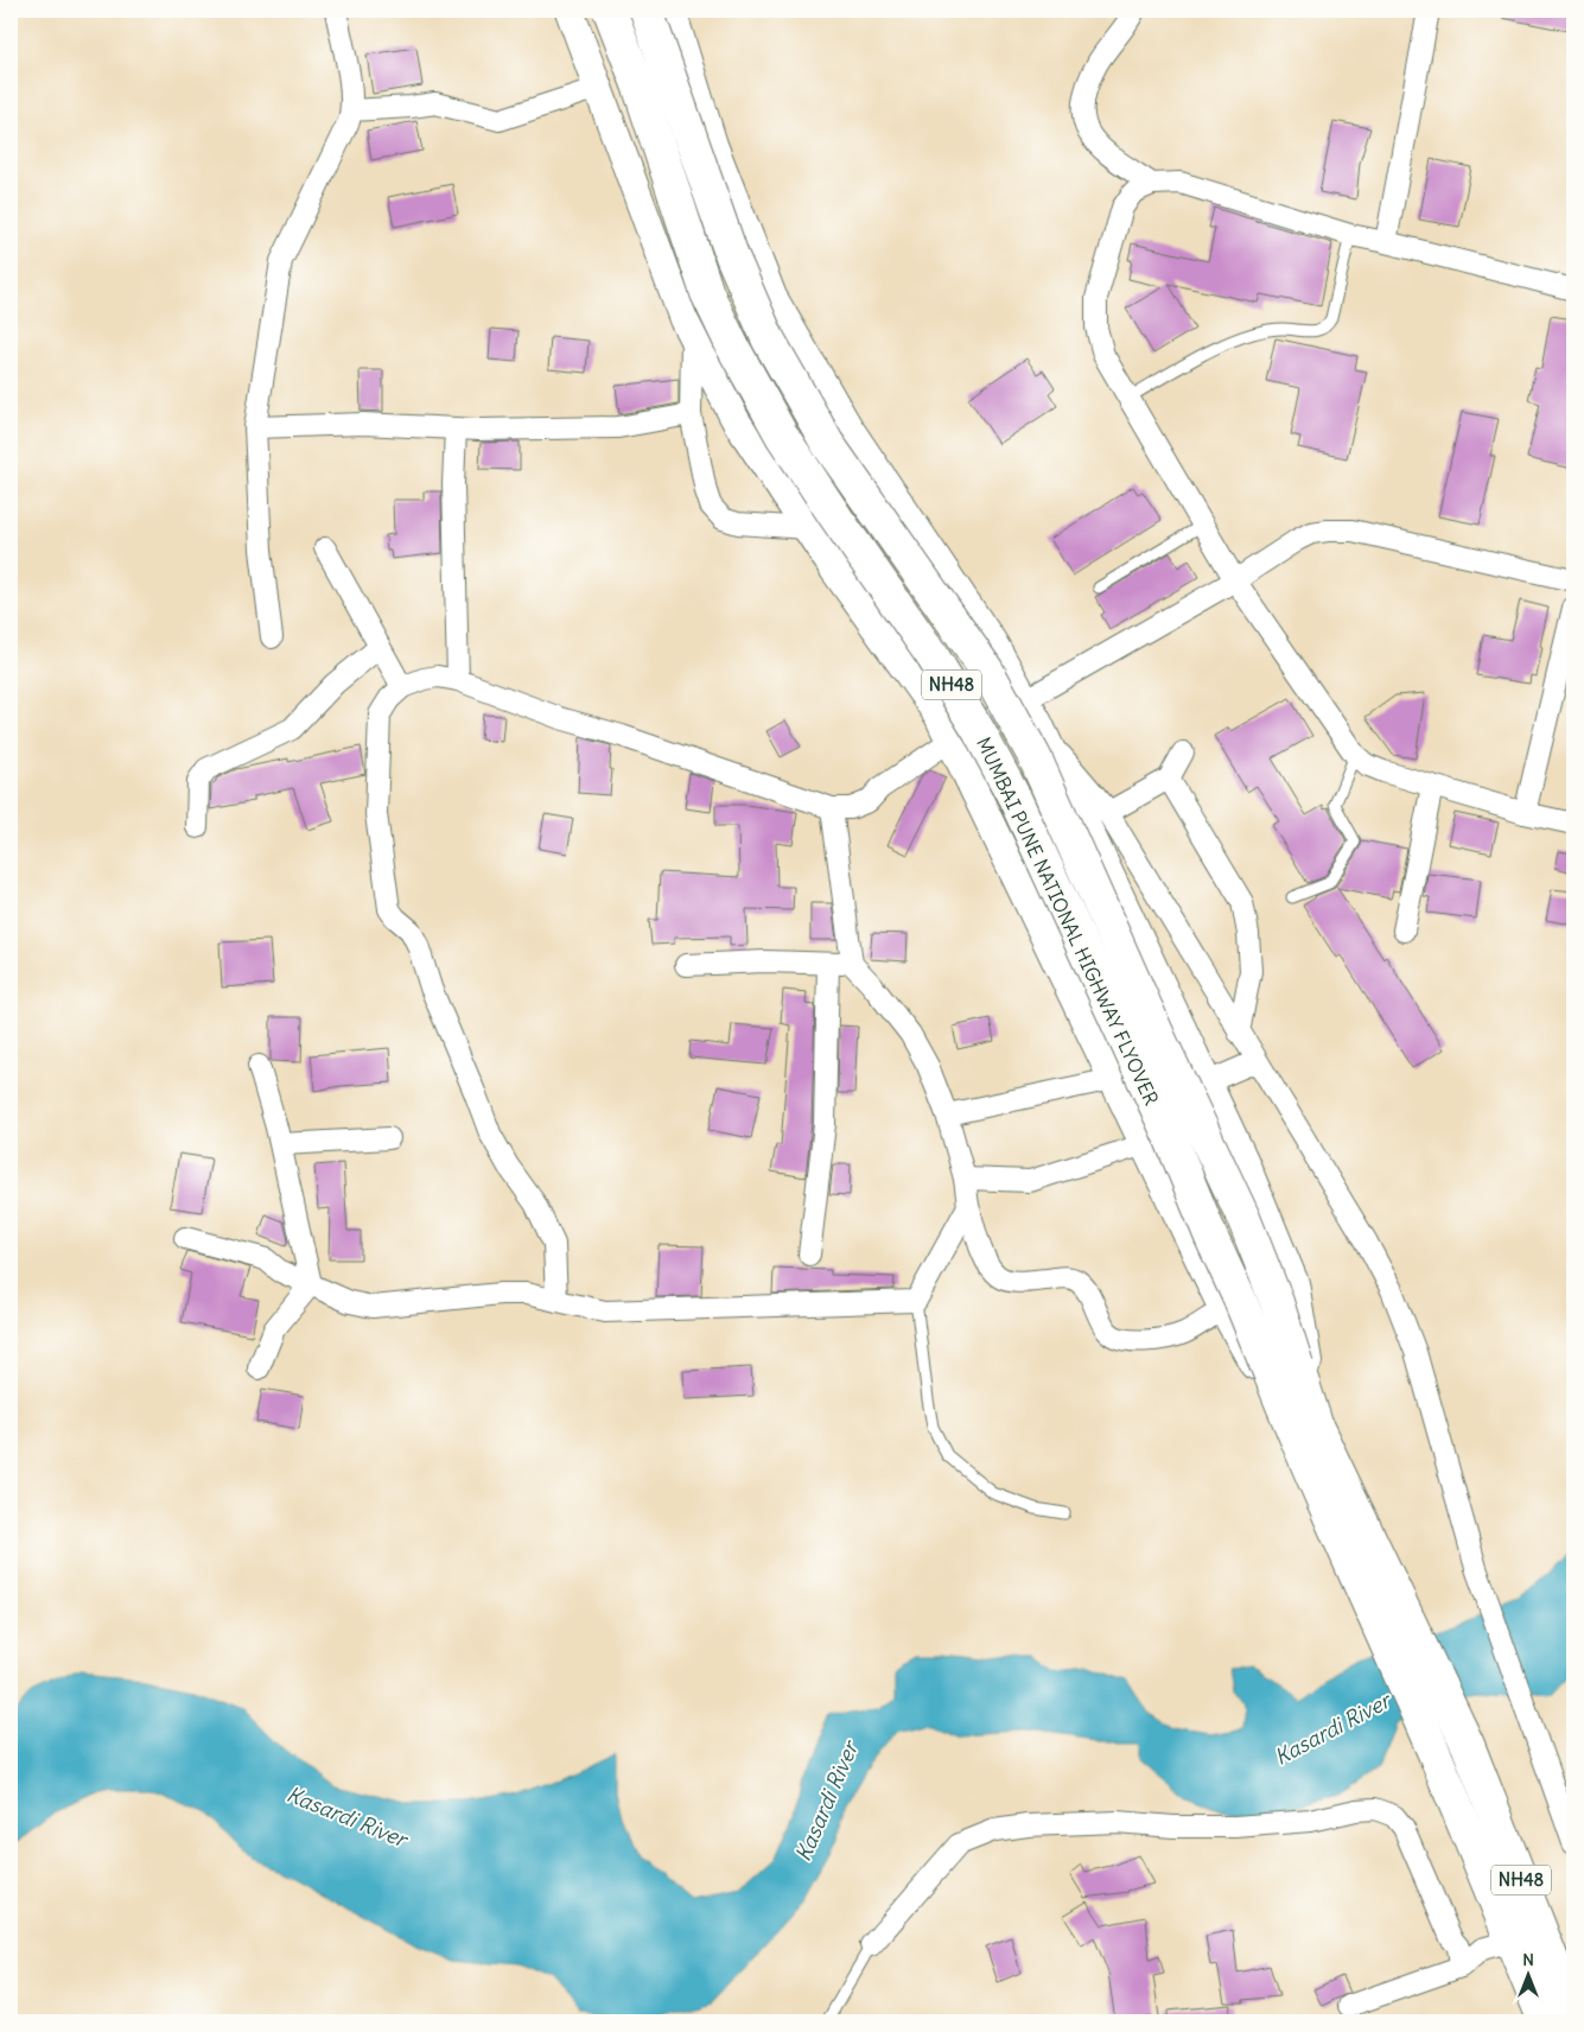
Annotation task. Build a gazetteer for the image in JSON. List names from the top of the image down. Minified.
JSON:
{"streets":{"highway":["NH48","MUMBAI PUNE NATIONAL HIGHWAY FLYOVER"]},"crossings":[["NH48","MUMBAI PUNE NATIONAL HIGHWAY FLYOVER"]],"water":["Kasardi River"],"north":"top"}
